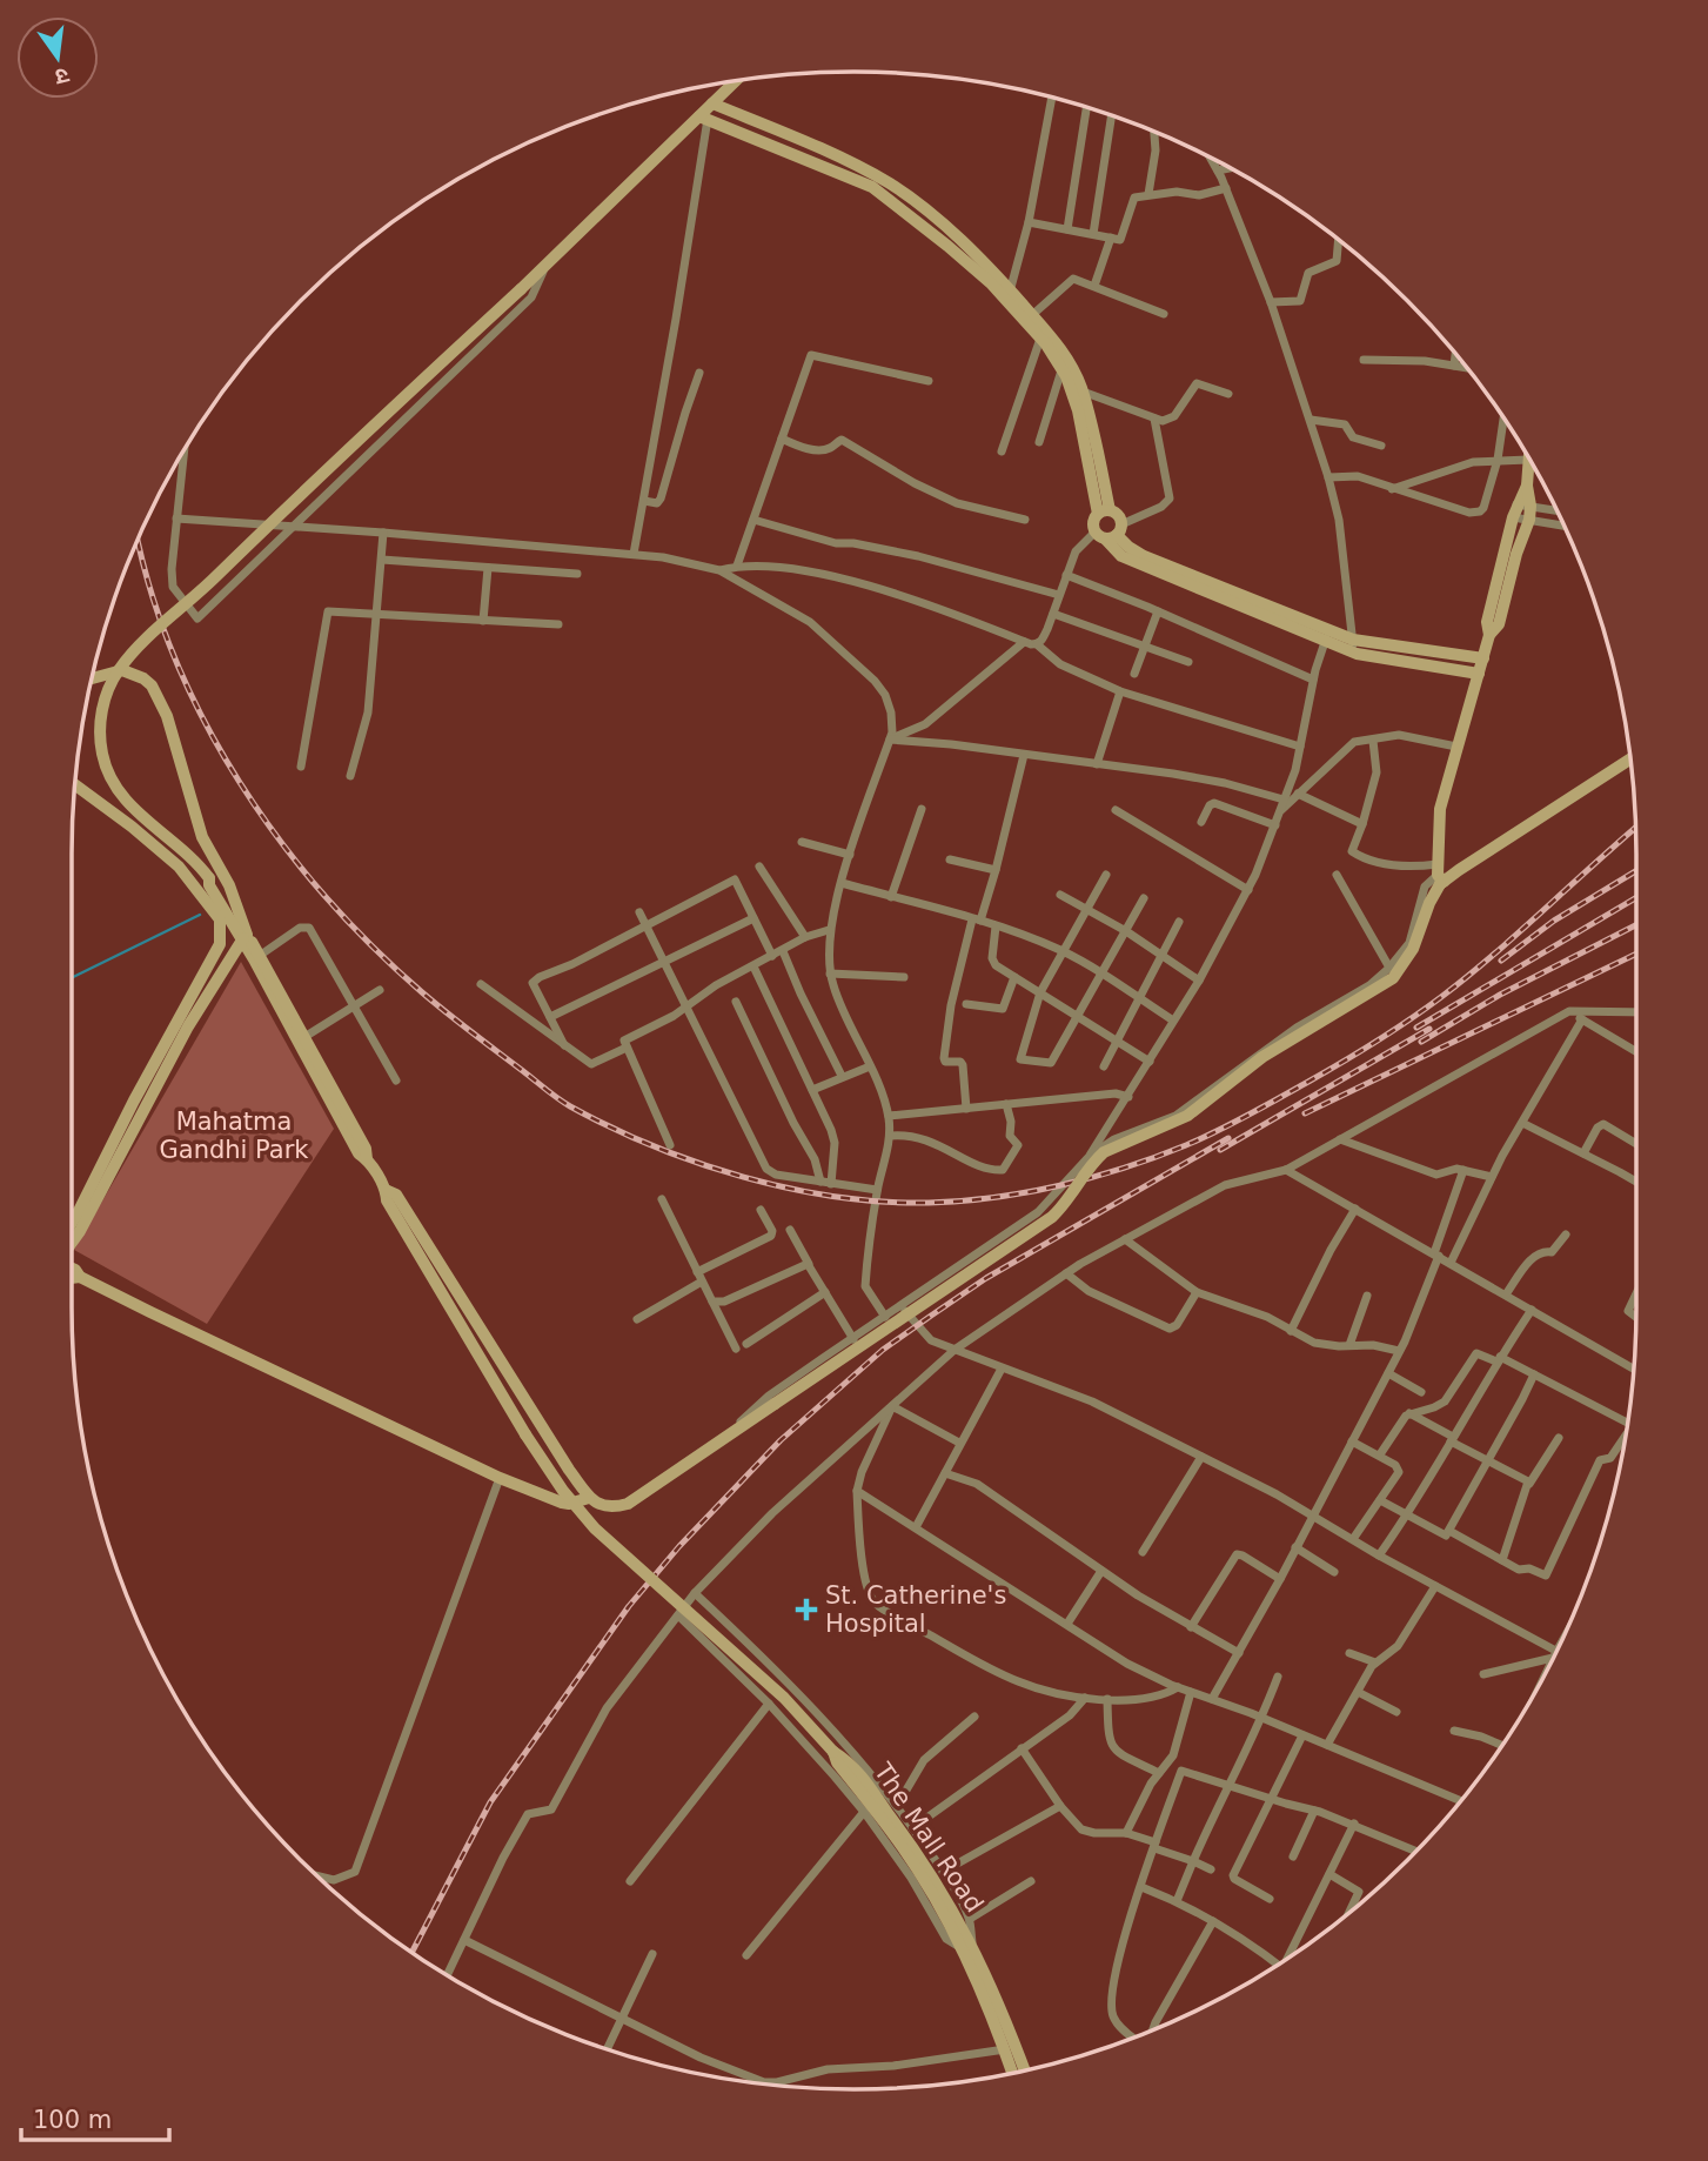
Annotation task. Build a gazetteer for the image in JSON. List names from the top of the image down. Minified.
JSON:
{"streets":{"street":["The Mall Road"]},"parks":["Mahatma Gandhi Park"],"places":{"health":["St. Catherine's Hospital"]},"scale_bar":"100 m","north":"bottom"}
